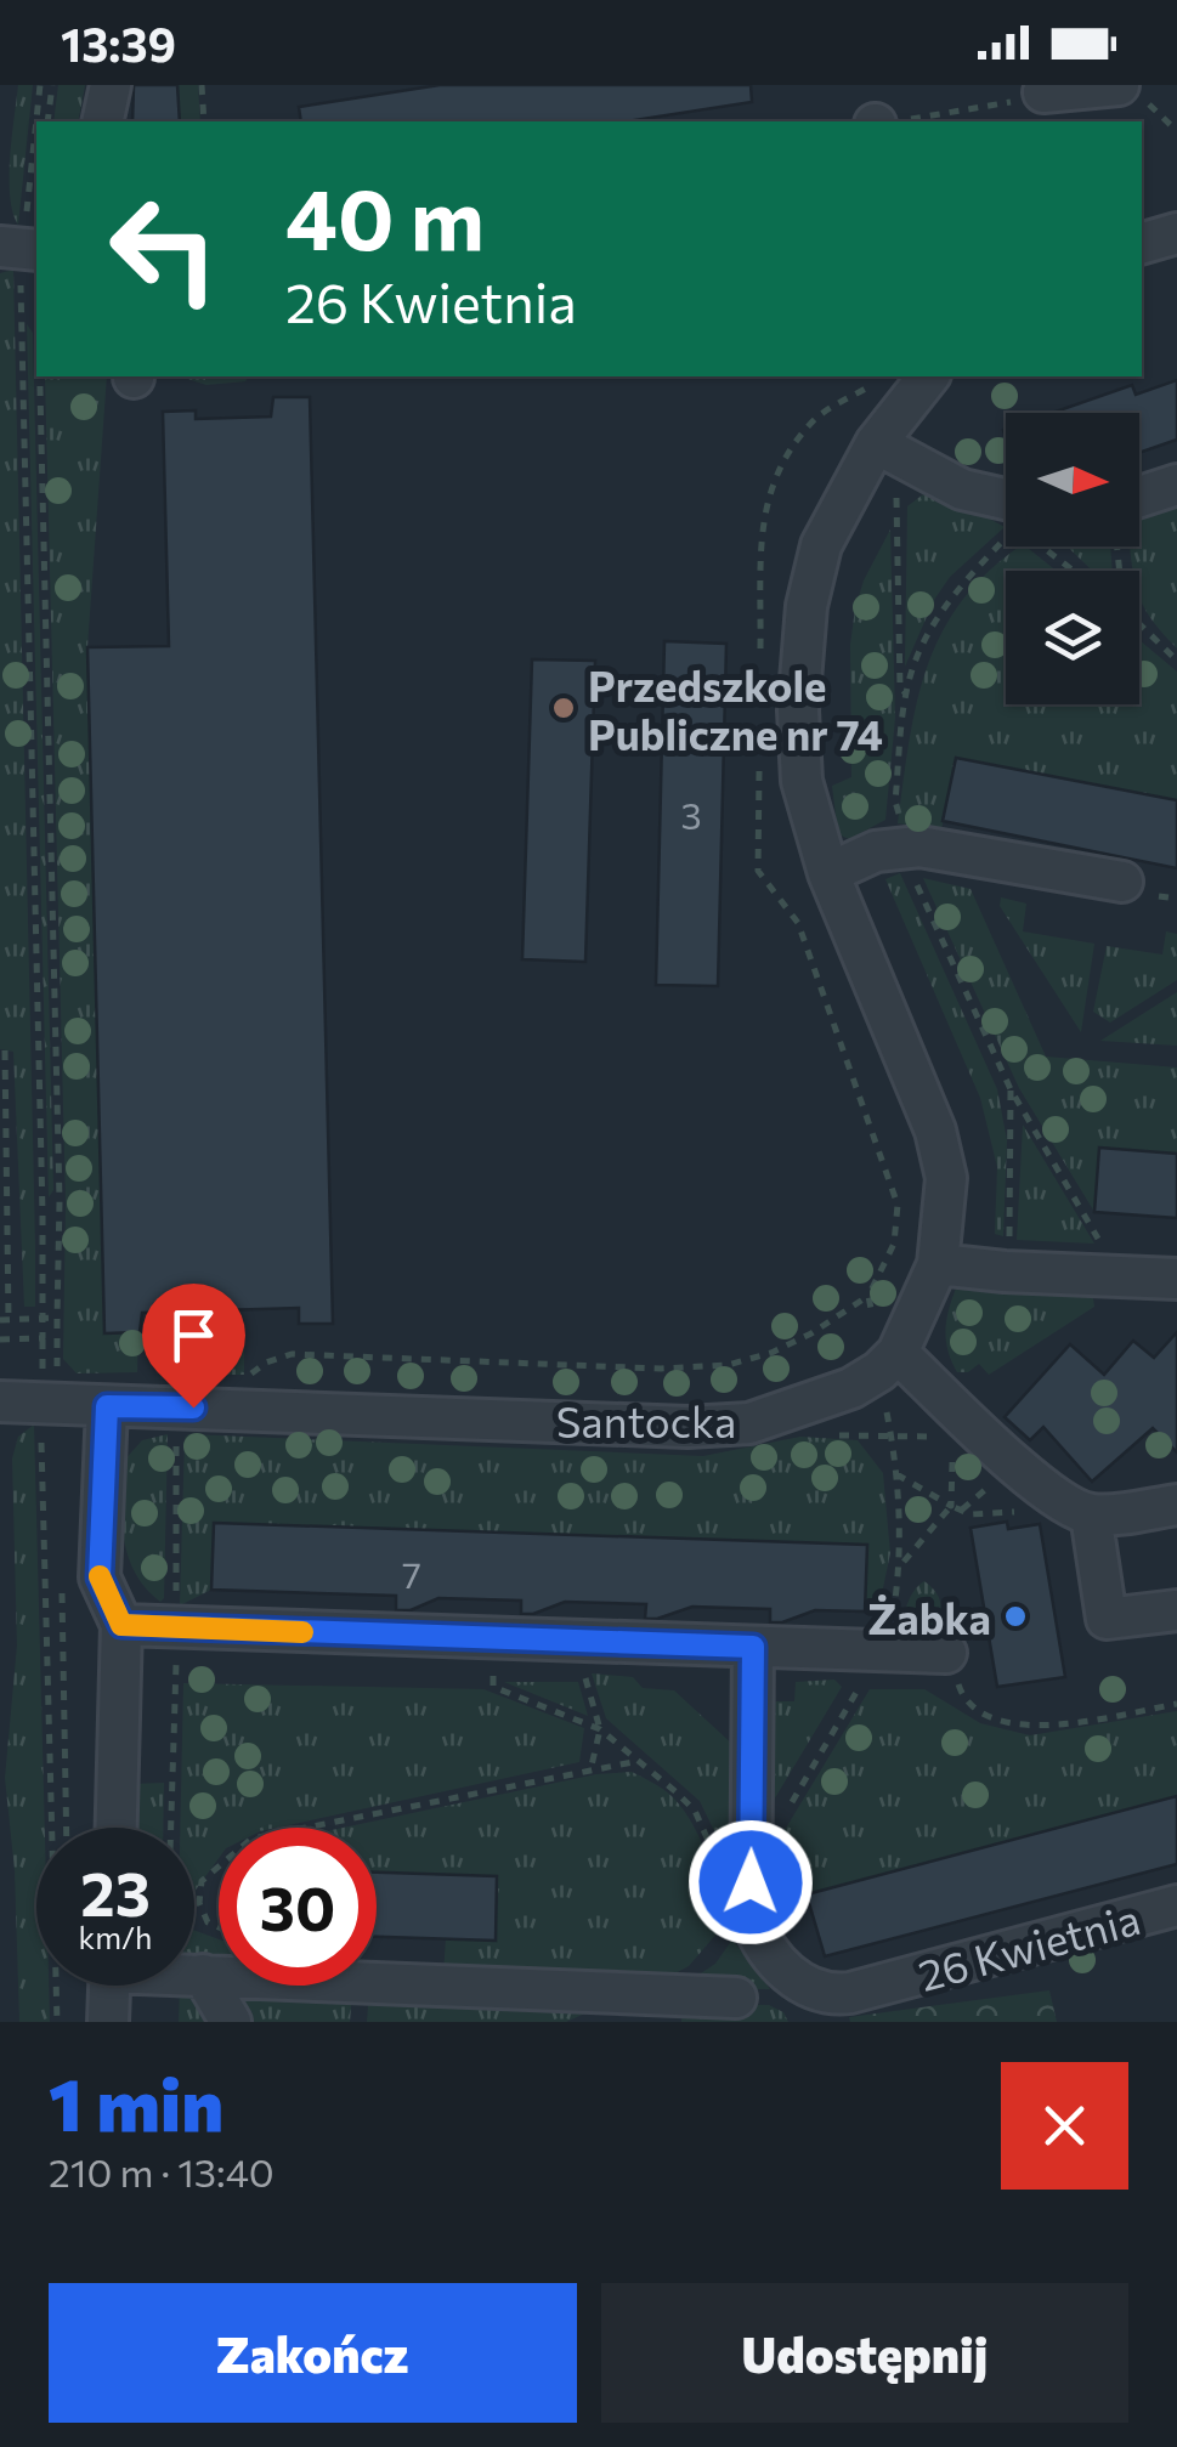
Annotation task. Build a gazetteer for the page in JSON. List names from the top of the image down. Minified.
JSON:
{"streets":{"street":["Santocka","26 Kwietnia"]},"places":["Przedszkole Publiczne nr 74","Żabka"],"house_numbers":["3","7"],"north":"right","page":{"status":"13:39","turn":["40 m","26 Kwietnia"],"speed":"23 km/h","limit":"30","heading":["1 min","210 m · 13:40"],"buttons":["Zakończ","Udostępnij"]}}
